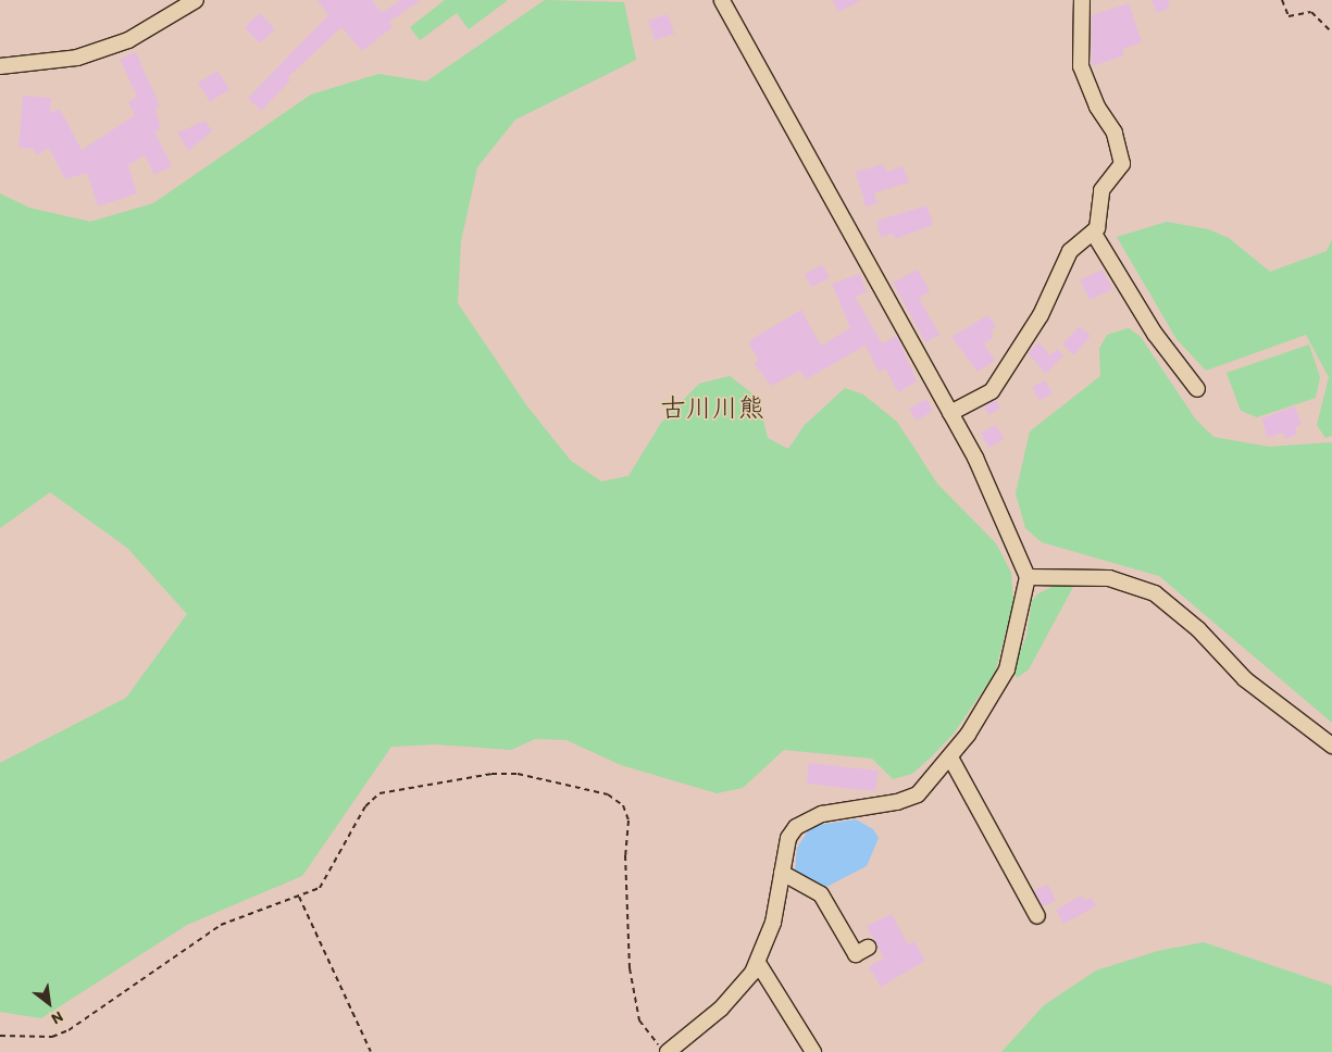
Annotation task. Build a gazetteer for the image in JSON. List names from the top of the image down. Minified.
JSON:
{"districts":["古川川熊"],"north":"bottom right"}
